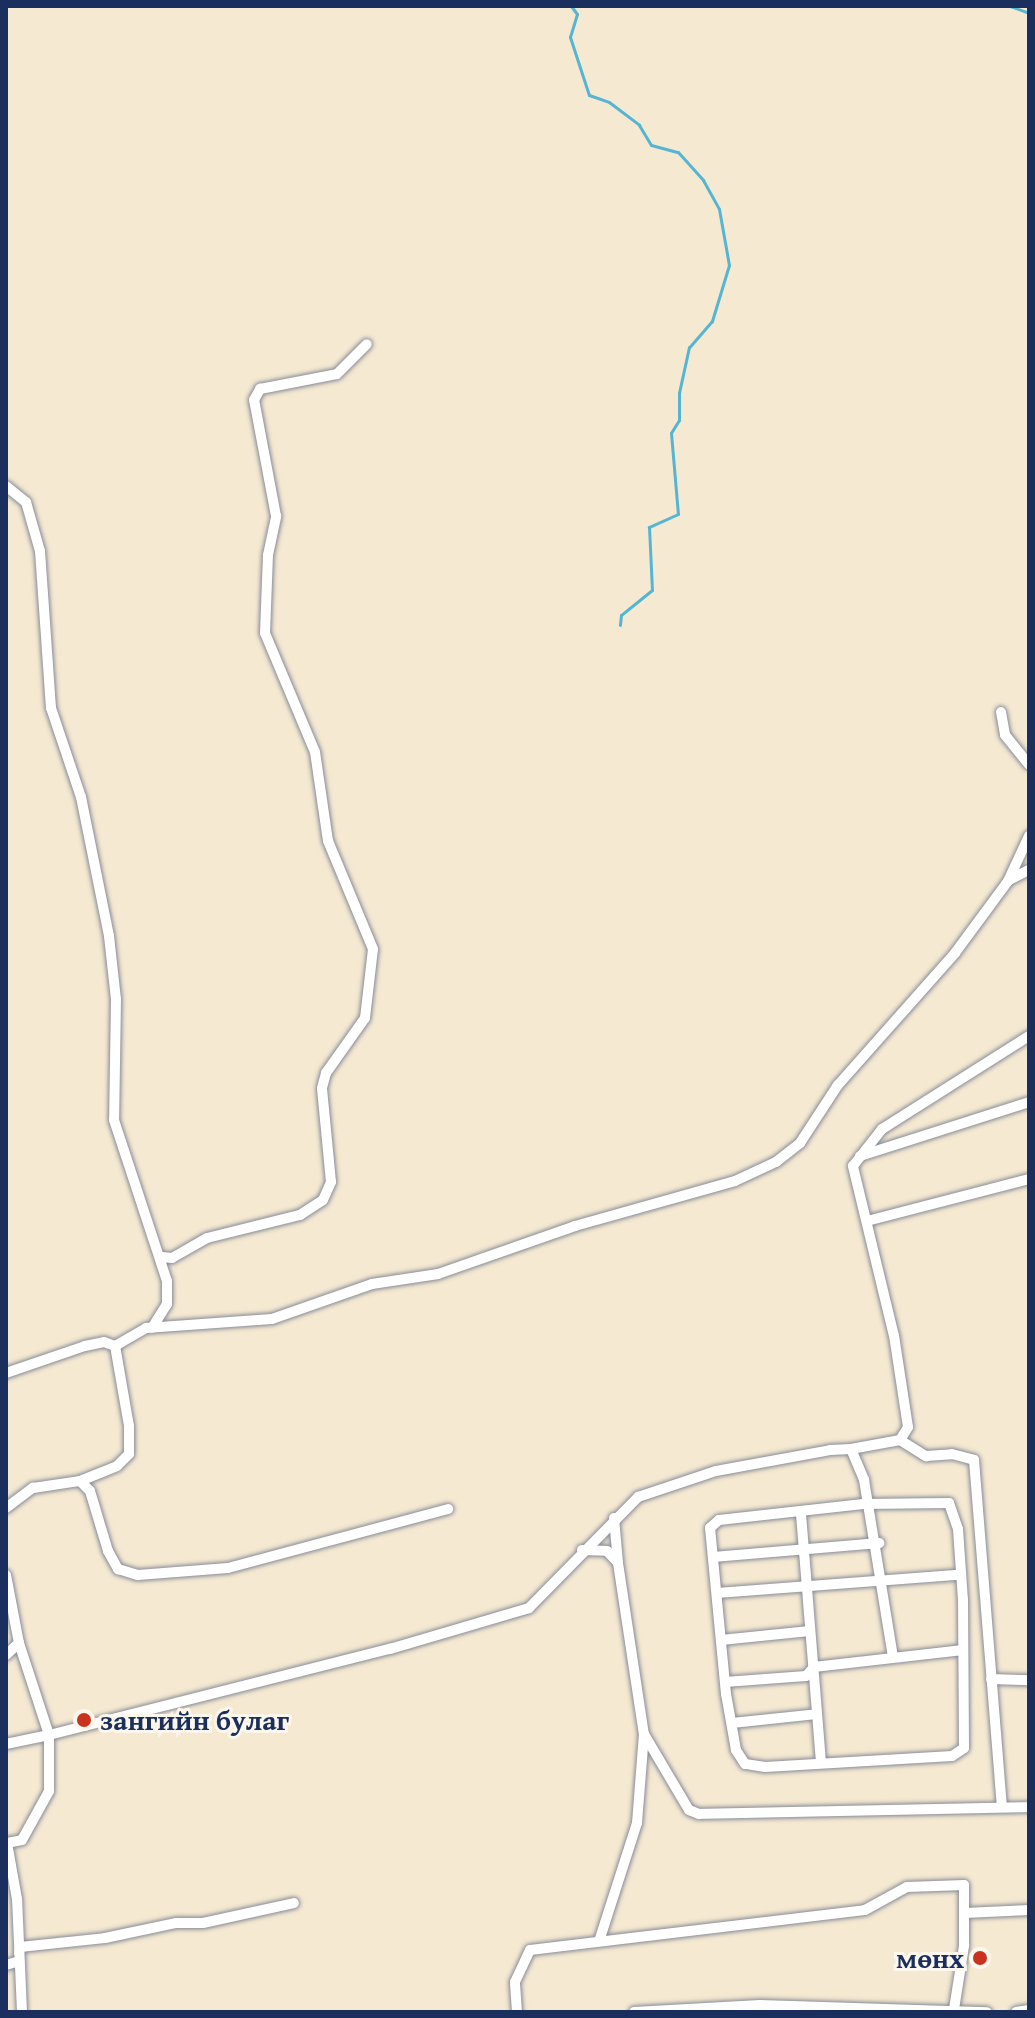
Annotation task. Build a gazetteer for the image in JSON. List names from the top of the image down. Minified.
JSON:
{"places":["зангийн булаг","мөнх"]}
